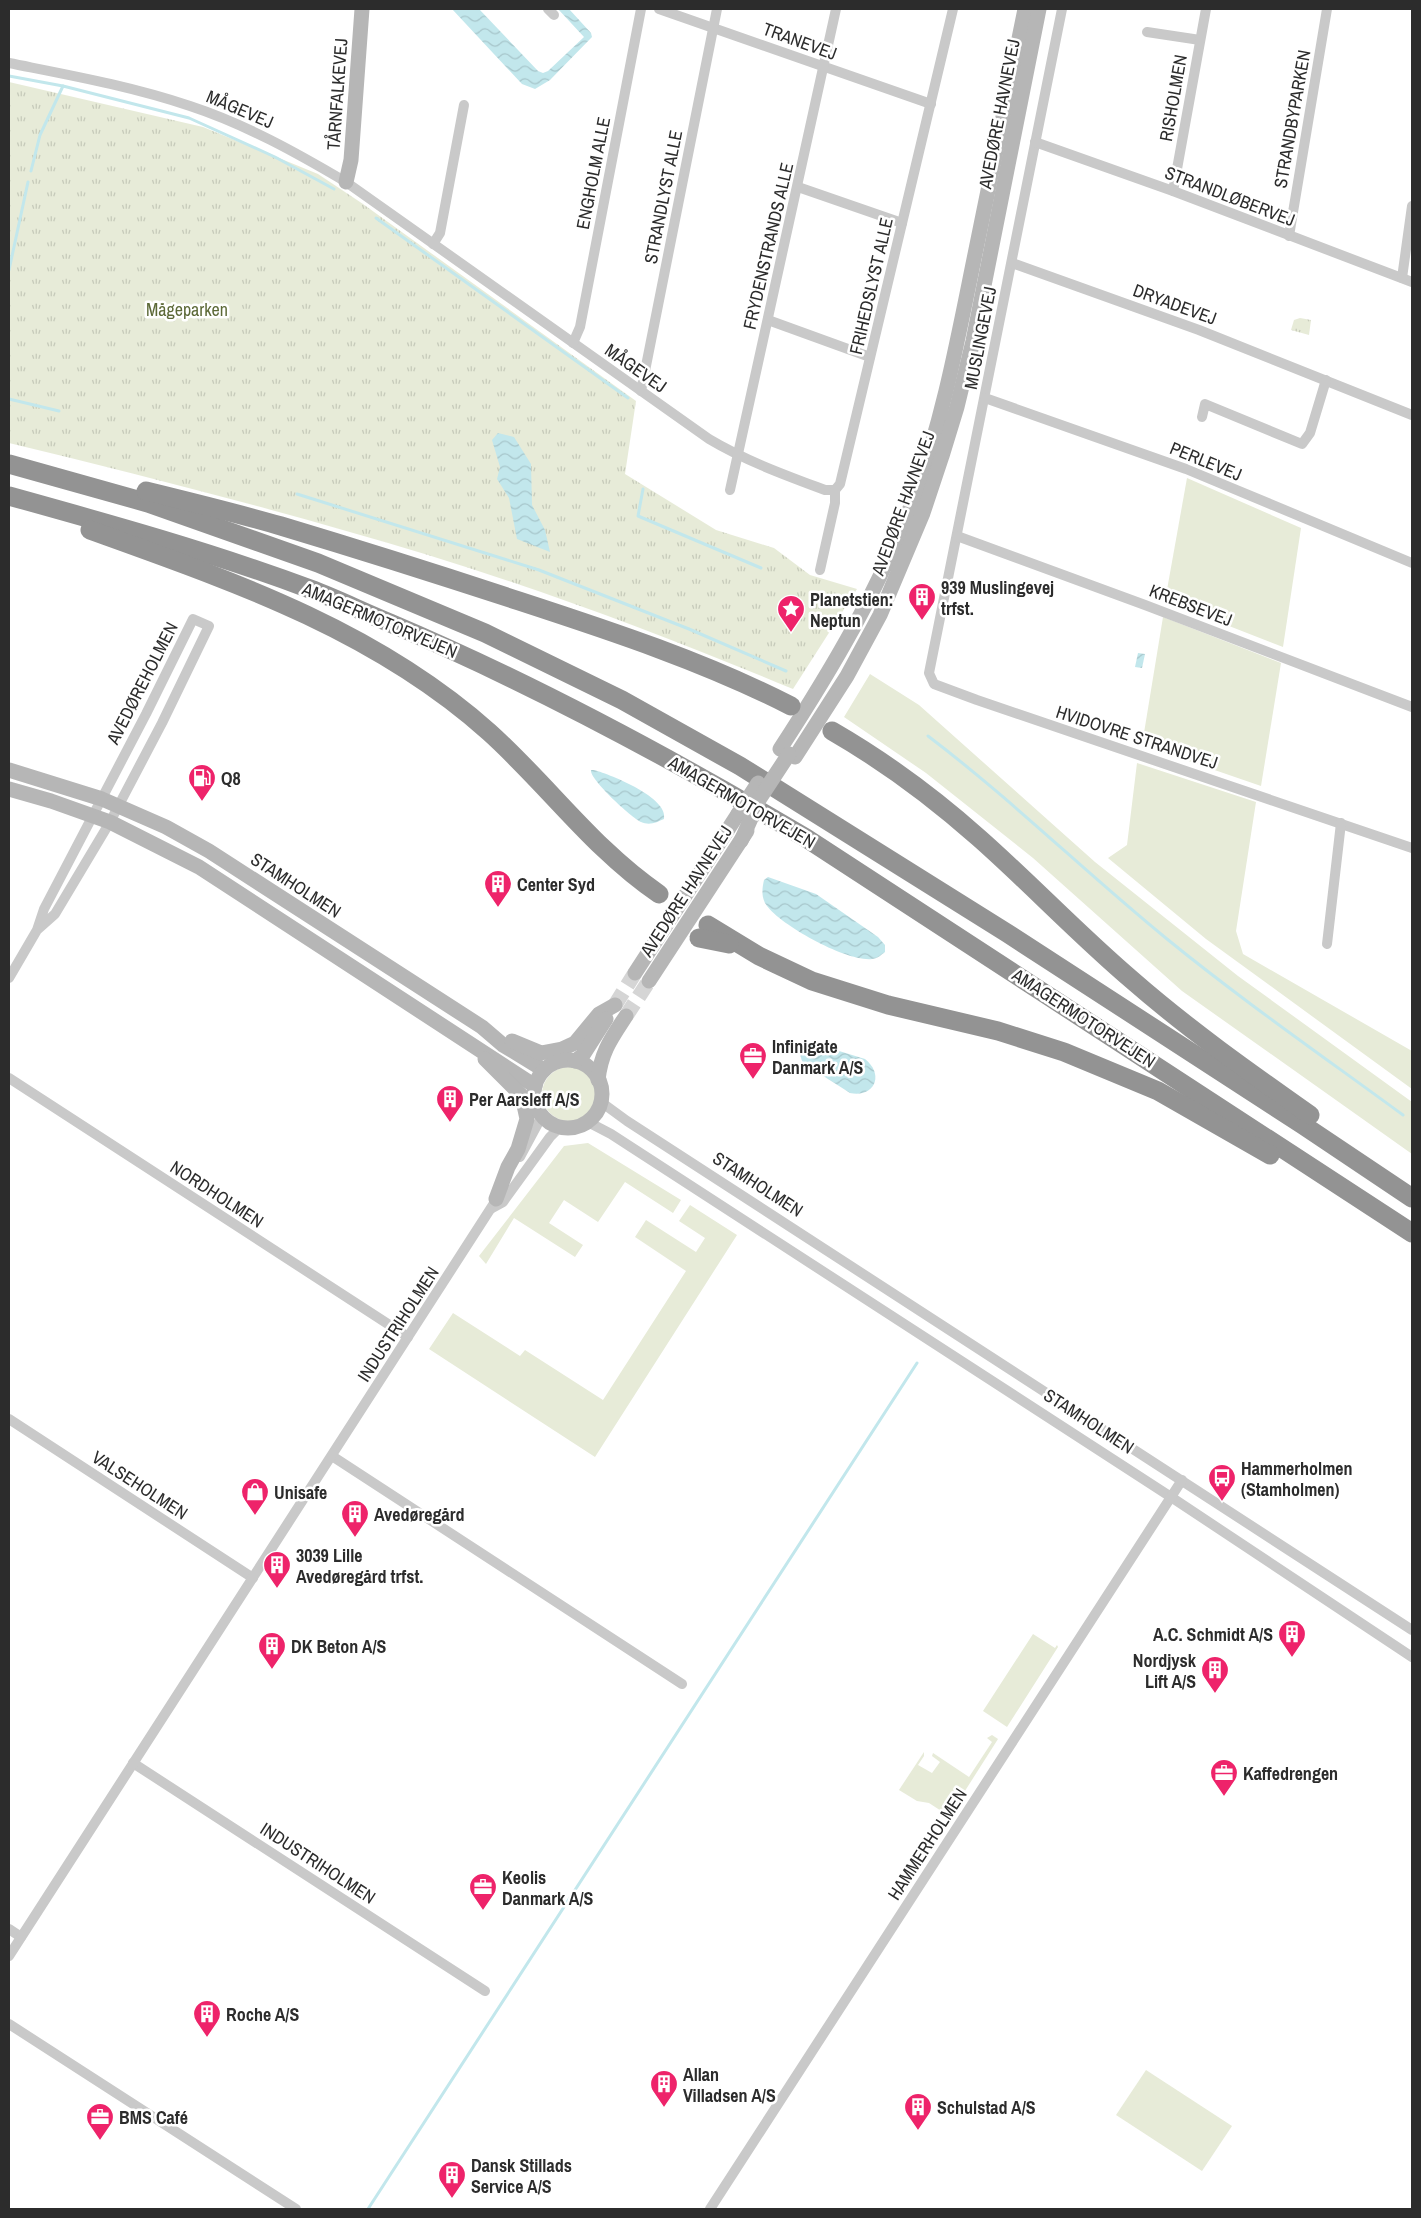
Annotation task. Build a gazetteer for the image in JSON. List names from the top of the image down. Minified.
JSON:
{"streets":{"highway":["AMAGERMOTORVEJEN"],"street":["TRANEVEJ","TÅRNFALKEVEJ","RISHOLMEN","MÅGEVEJ","AVEDØRE HAVNEVEJ","STRANDBYPARKEN","ENGHOLM ALLE","STRANDLØBERVEJ","STRANDLYST ALLE","FRYDENSTRANDS ALLE","FRIHEDSLYST ALLE","DRYADEVEJ","MUSLINGEVEJ","PERLEVEJ","KREBSEVEJ","AVEDØREHOLMEN","HVIDOVRE STRANDVEJ","STAMHOLMEN","NORDHOLMEN","INDUSTRIHOLMEN","VALSEHOLMEN","HAMMERHOLMEN"]},"crossings":[["TRANEVEJ","STRANDLYST ALLE"],["TRANEVEJ","FRYDENSTRANDS ALLE"],["TRANEVEJ","FRIHEDSLYST ALLE"],["TÅRNFALKEVEJ","MÅGEVEJ"],["RISHOLMEN","STRANDLØBERVEJ"],["MÅGEVEJ","ENGHOLM ALLE"],["MÅGEVEJ","STRANDLYST ALLE"],["MÅGEVEJ","FRYDENSTRANDS ALLE"],["MÅGEVEJ","FRIHEDSLYST ALLE"],["STRANDBYPARKEN","STRANDLØBERVEJ"],["STRANDLØBERVEJ","MUSLINGEVEJ"],["DRYADEVEJ","MUSLINGEVEJ"],["MUSLINGEVEJ","PERLEVEJ"],["MUSLINGEVEJ","KREBSEVEJ"],["MUSLINGEVEJ","HVIDOVRE STRANDVEJ"],["AVEDØREHOLMEN","STAMHOLMEN"],["STAMHOLMEN","INDUSTRIHOLMEN"],["STAMHOLMEN","HAMMERHOLMEN"],["NORDHOLMEN","INDUSTRIHOLMEN"],["INDUSTRIHOLMEN","VALSEHOLMEN"]],"parks":["Mågeparken"],"places":{"building":["939 Muslingevej trfst.","Center Syd","Per Aarsleff A/S","Avedøregård","3039 Lille Avedøregård trfst.","A.C. Schmidt A/S","DK Beton A/S","Nordjysk Lift A/S","Roche A/S","Allan Villadsen A/S","Schulstad A/S","Dansk Stillads Service A/S"],"place":["Planetstien: Neptun"],"fuel station":["Q8"],"office":["Infinigate Danmark A/S","Kaffedrengen","Keolis Danmark A/S","BMS Café"],"bus stop":["Hammerholmen (Stamholmen)"],"shop":["Unisafe"]}}
